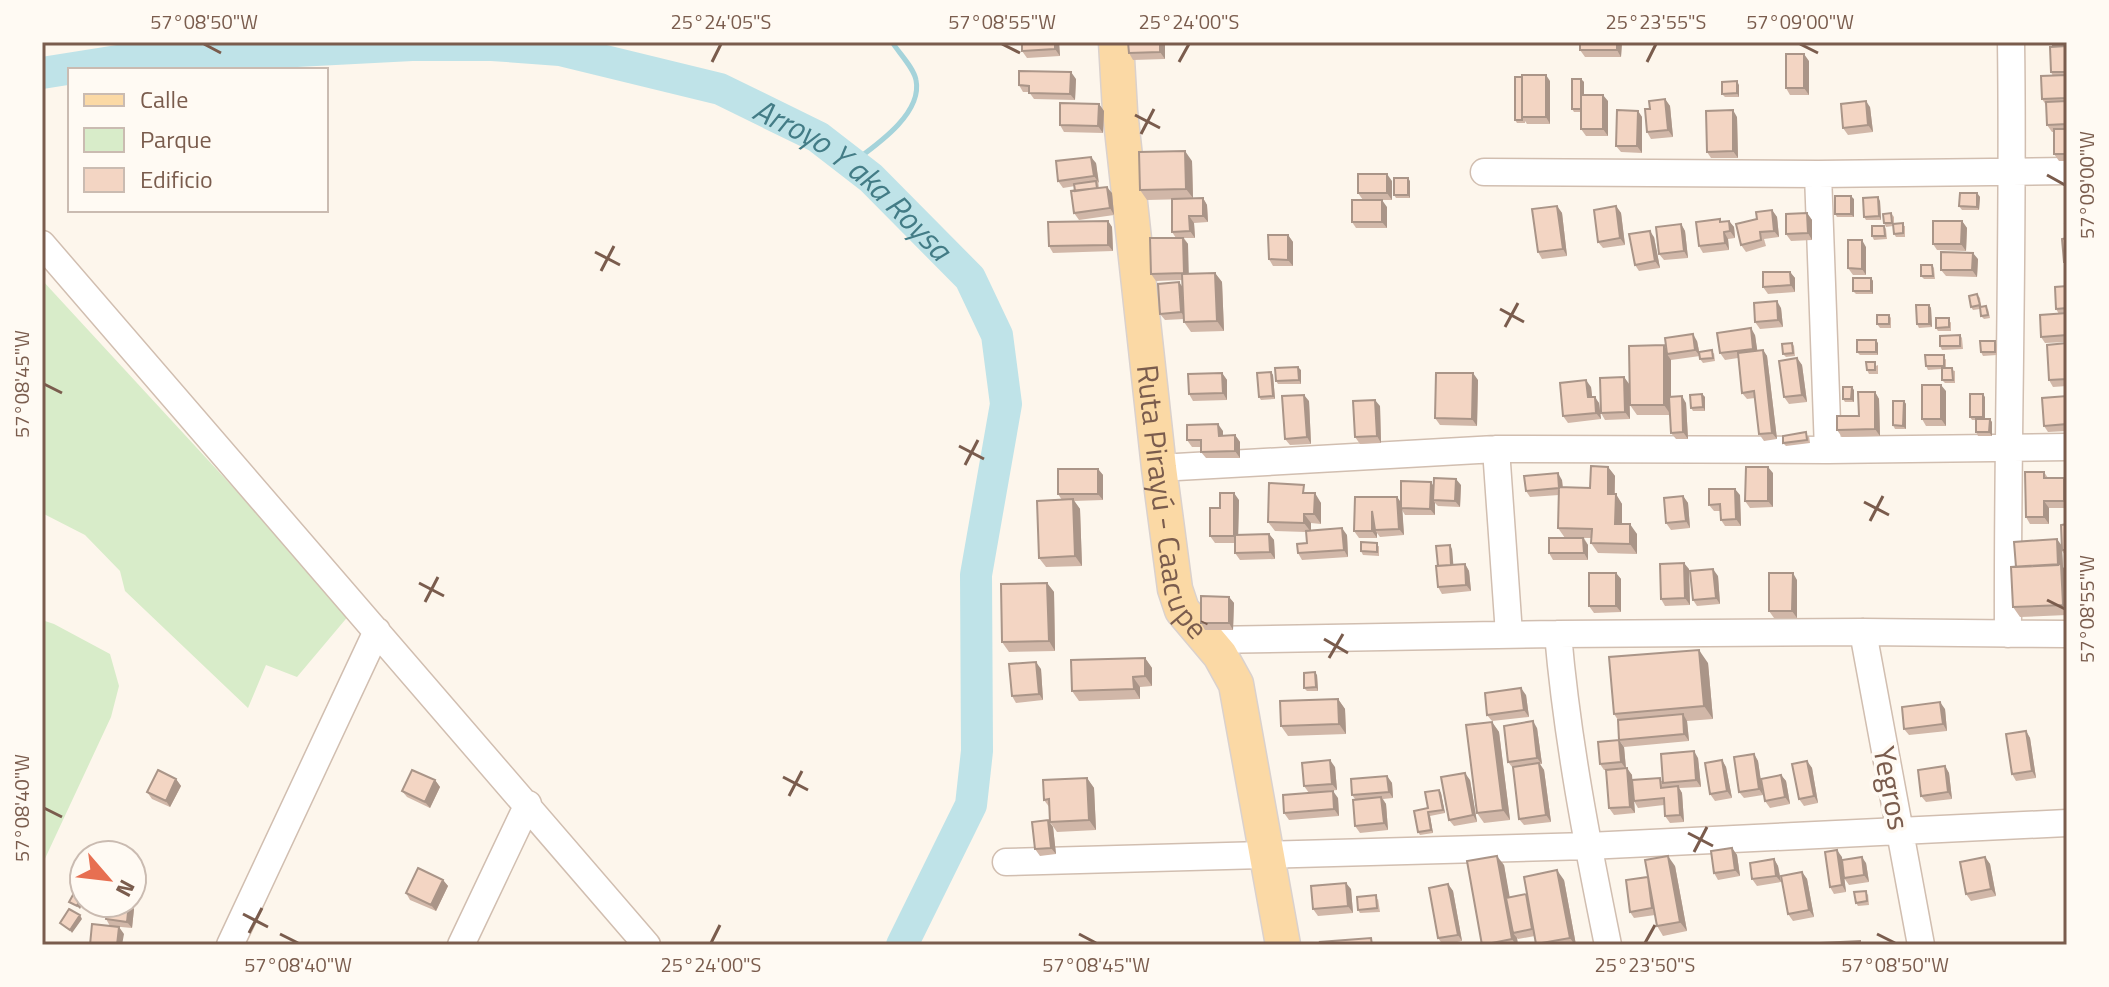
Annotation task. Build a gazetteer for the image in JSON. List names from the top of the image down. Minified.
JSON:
{"streets":{"main road":["Ruta Pirayú - Caacupé"],"street":["Yegros"]},"water":["Arroyo Y aka Roysa"],"legend":["Calle","Parque","Edificio"],"north":"bottom right","coordinates":["57°08'50\"W","25°24'05\"S","57°08'55\"W","25°24'00\"S","25°23'55\"S","57°09'00\"W","57°08'45\"W","57°08'40\"W","25°23'50\"S"]}
